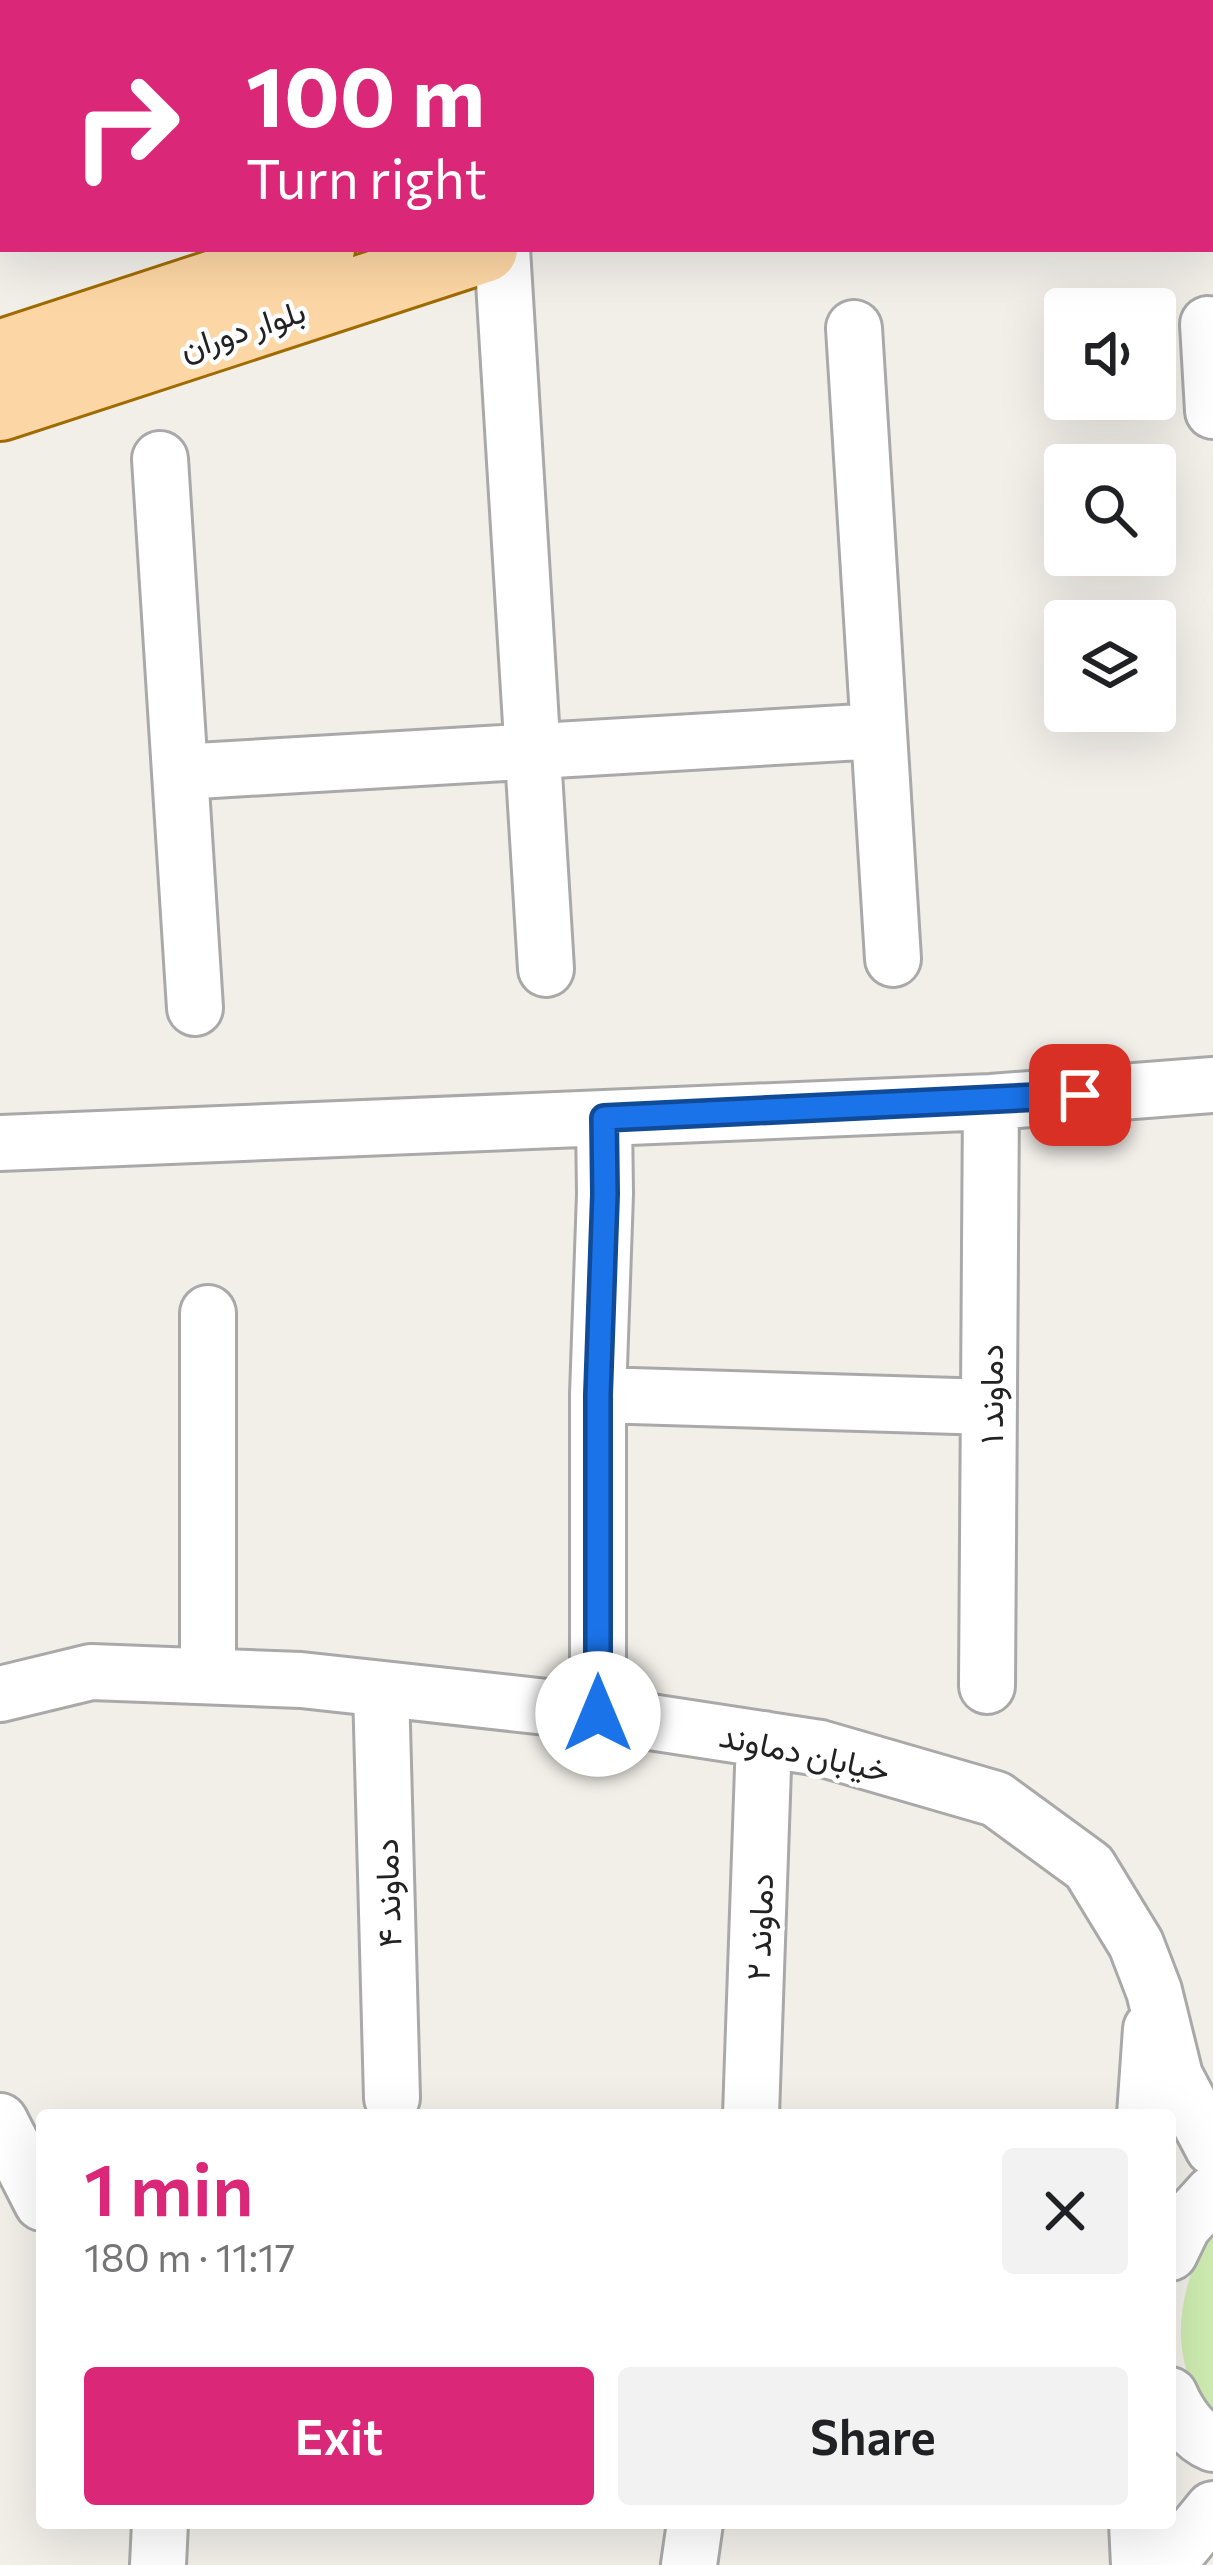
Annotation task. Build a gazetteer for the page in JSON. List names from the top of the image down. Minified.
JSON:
{"streets":{"main road":["بلوار دوران"],"street":["دماوند ۱","خیابان دماوند","دماوند ۴","دماوند ۲"]},"crossings":[["خیابان دماوند","دماوند ۴"],["خیابان دماوند","دماوند ۲"]],"page":{"turn":["100 m","Turn right"],"heading":["1 min","180 m · 11:17"],"buttons":["Exit","Share"]}}
